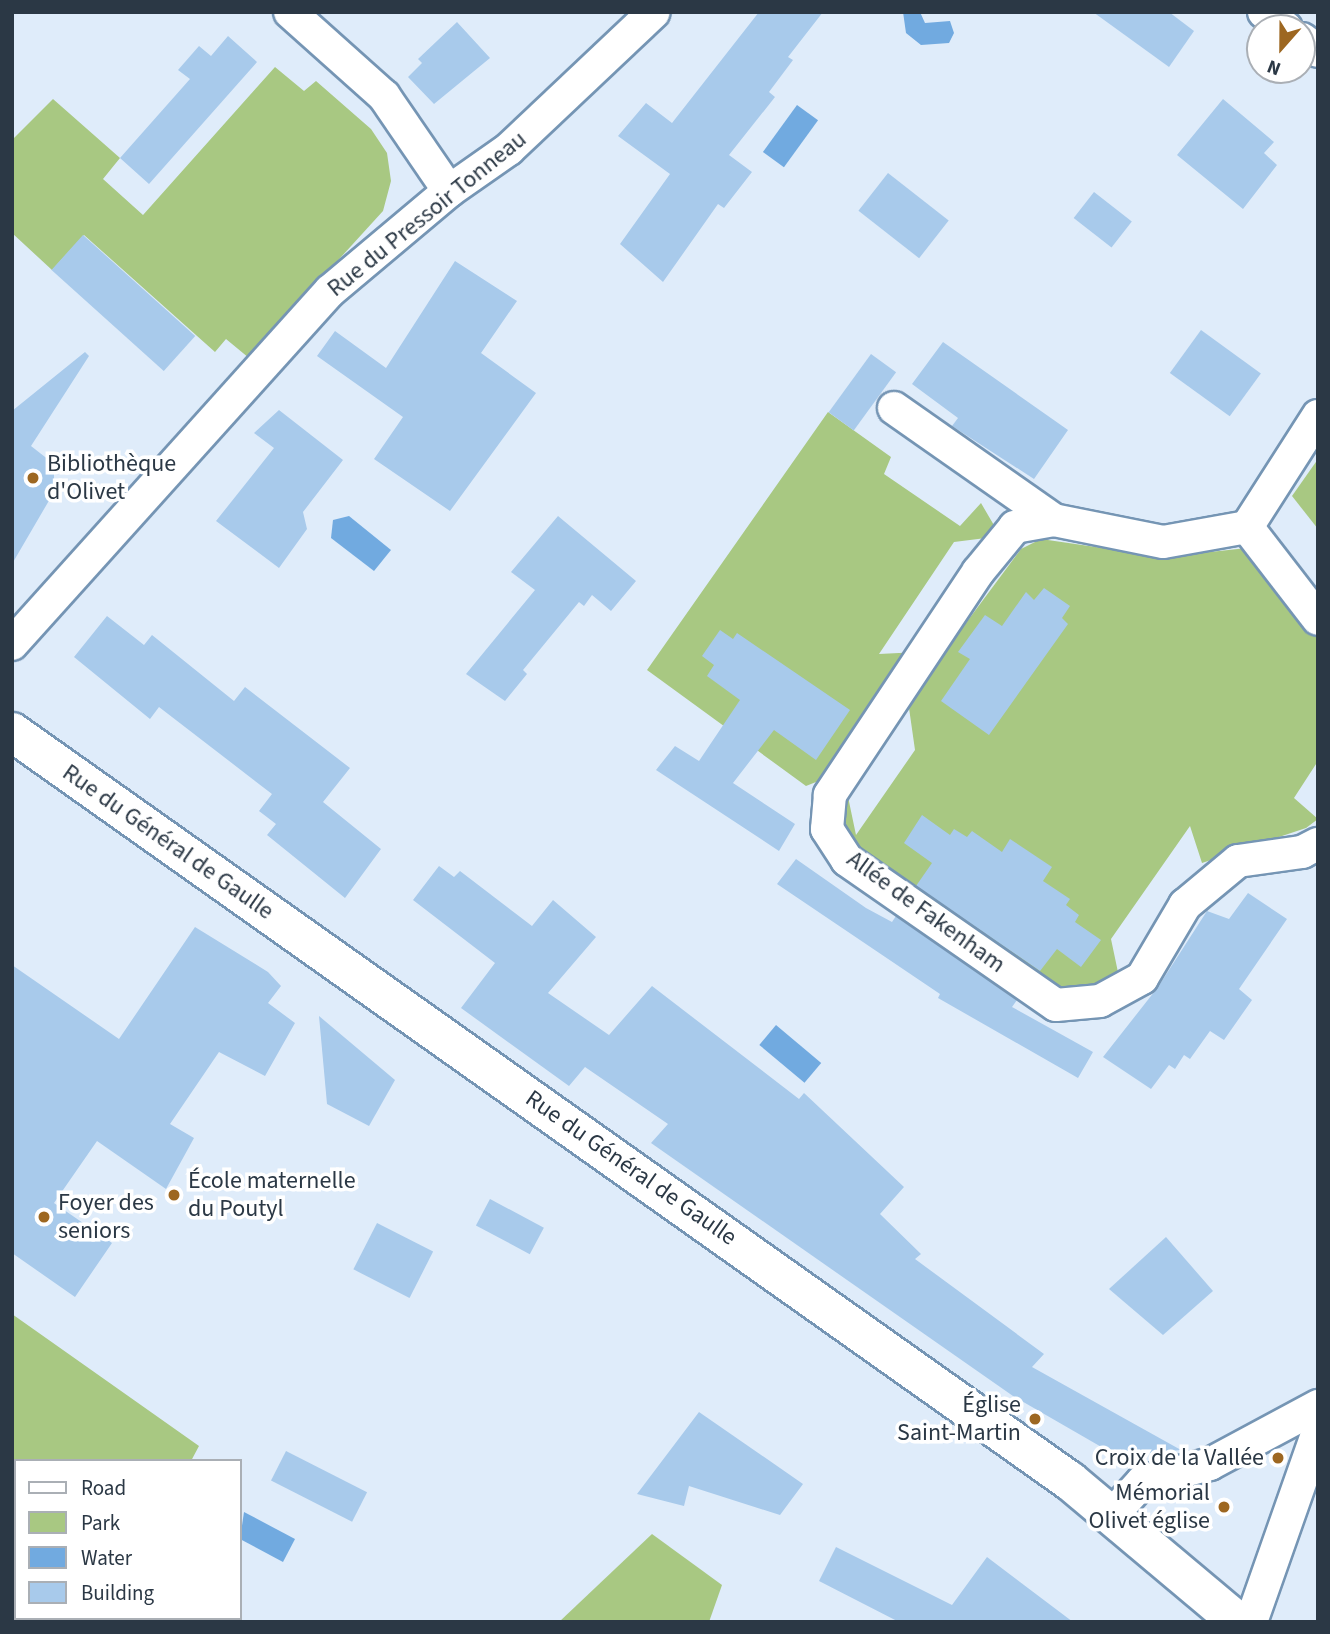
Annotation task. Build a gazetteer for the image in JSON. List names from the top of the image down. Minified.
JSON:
{"streets":{"main road":["Rue du Général de Gaulle"],"street":["Rue du Pressoir Tonneau","Allée de Fakenham"]},"places":["Bibliothèque d'Olivet","École maternelle du Poutyl","Foyer des seniors","Église Saint-Martin","Croix de la Vallée","Mémorial Olivet église"],"legend":["Road","Park","Water","Building"],"north":"bottom"}
